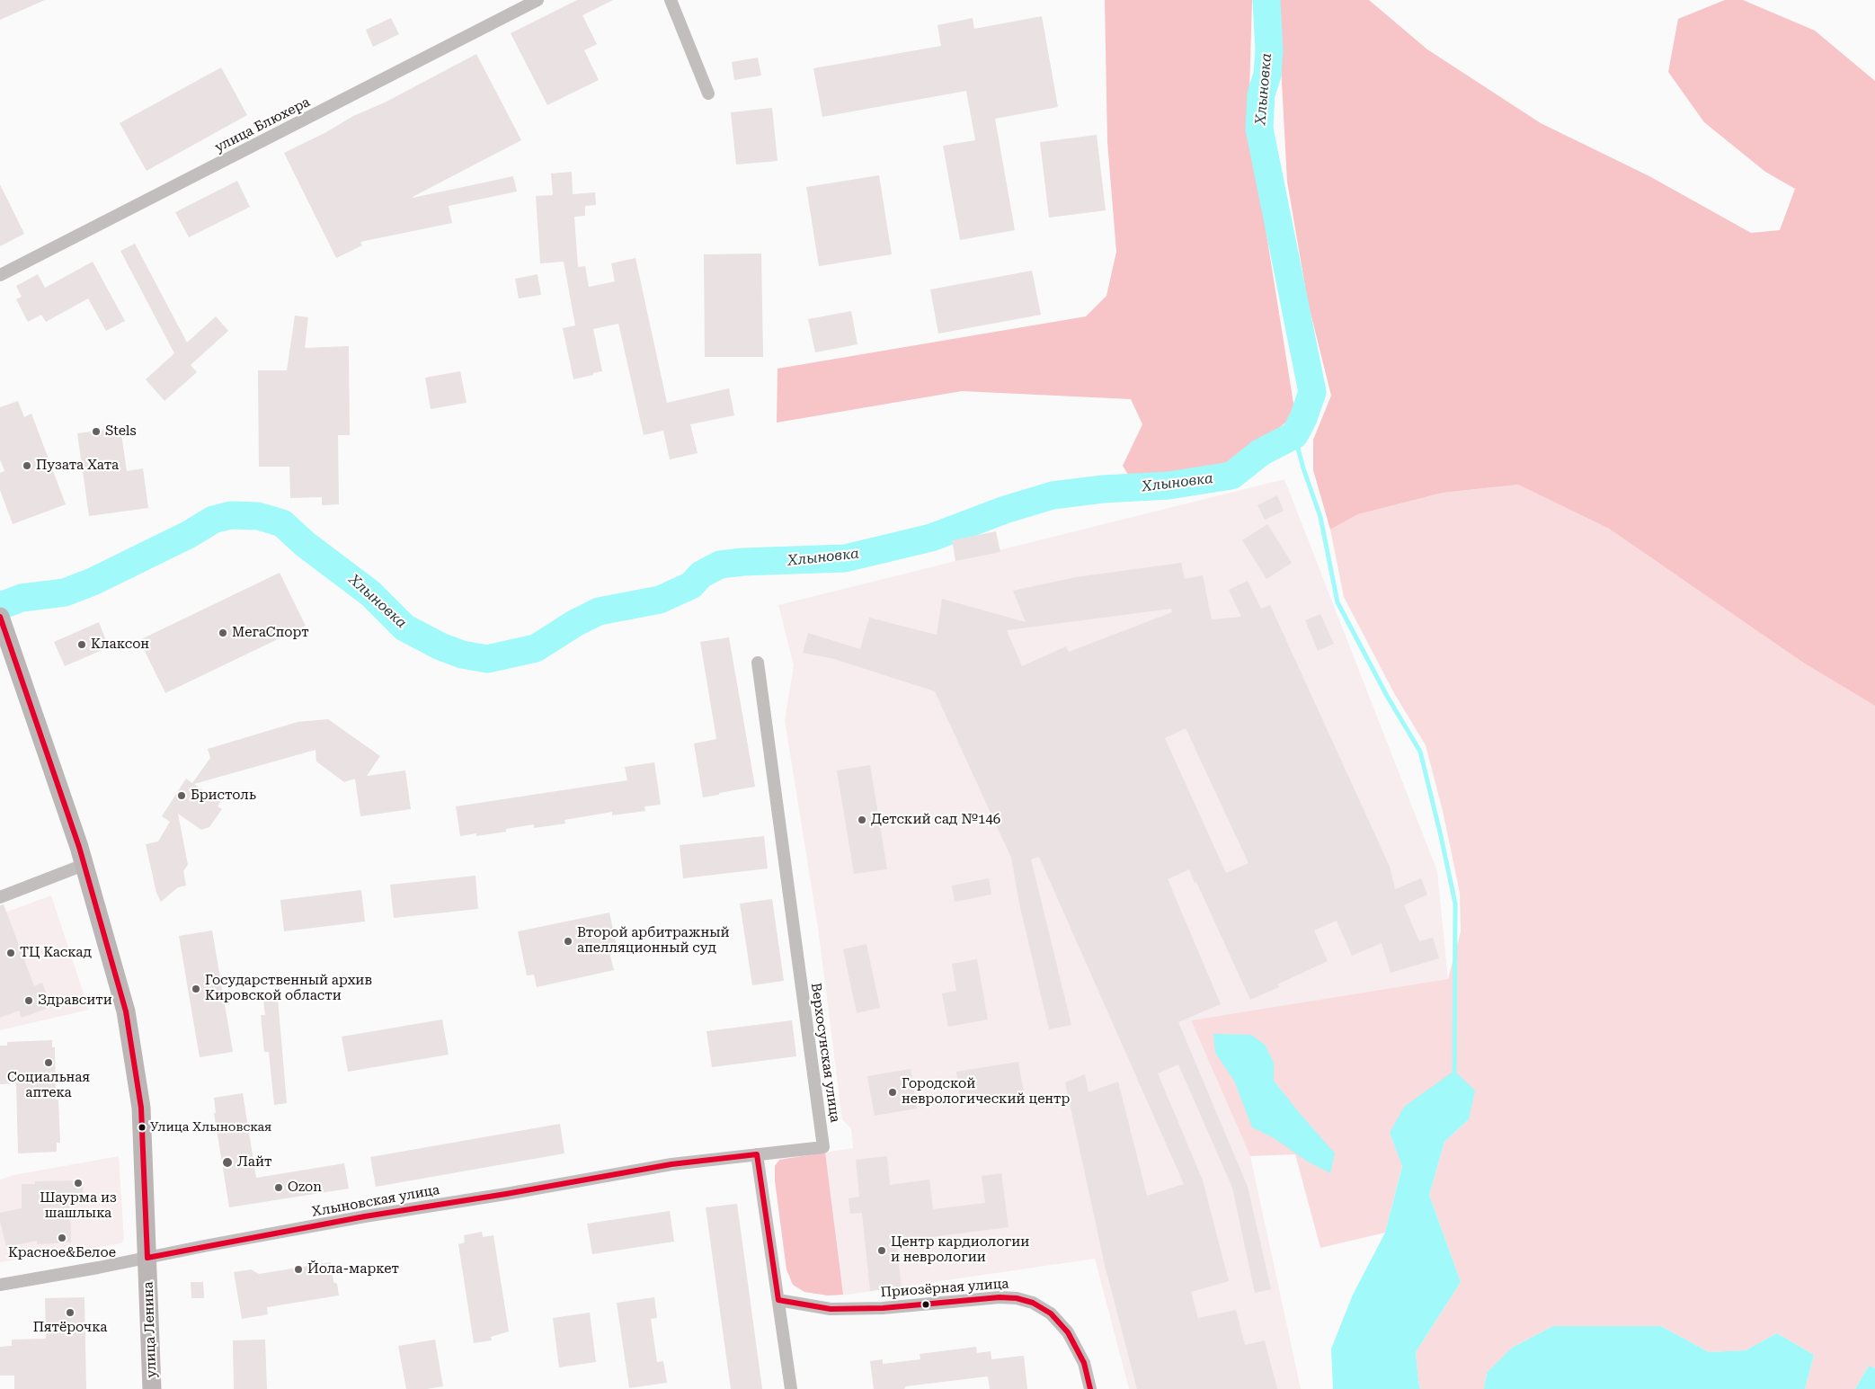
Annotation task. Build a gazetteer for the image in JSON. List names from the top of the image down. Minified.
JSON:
{"streets":{"main road":["улица Ленина"],"street":["улица Блюхера","Верхосунская улица","Хлыновская улица","Приозёрная улица"]},"crossings":[["Верхосунская улица","Хлыновская улица"],["Хлыновская улица","улица Ленина"]],"water":["Хлыновка"],"places":["Stels","Пузата Хата","МегаСпорт","Клаксон","Бристоль","Детский сад №146","Второй арбитражный апелляционный суд","ТЦ Каскад","Государственный архив Кировской области","Здравсити","Социальная аптека","Городской неврологический центр","Улица Хлыновская","Лайт","Шаурма из шашлыка","Ozon","Красное&Белое","Центр кардиологии и неврологии","Йола-маркет","Пятёрочка"]}
